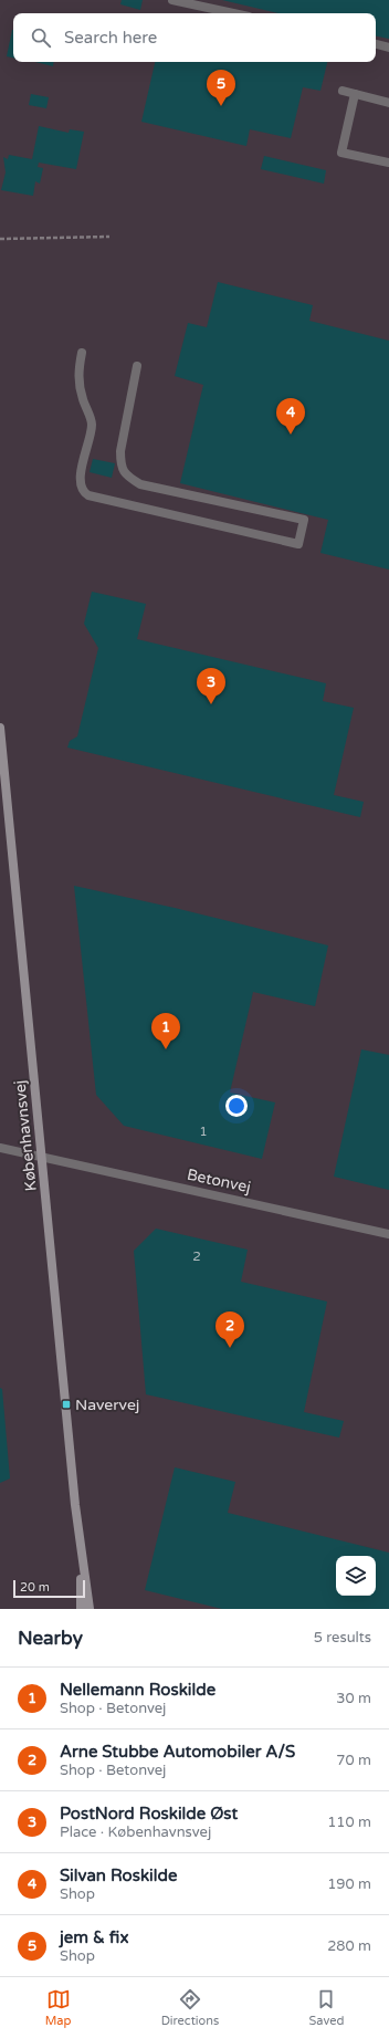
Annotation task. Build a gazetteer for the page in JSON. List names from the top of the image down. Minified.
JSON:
{"streets":{"main road":["Københavnsvej"],"street":["Betonvej"]},"crossings":[["Københavnsvej","Betonvej"]],"places":{"transit":["Navervej"]},"house_numbers":["1","2"],"scale_bar":"20 m","page":{"search":"Search here","pins":["5","4","3","1","2"],"scale":"20 m","heading":["Nearby","5 results"],"list":[{"mark":"1","name":"Nellemann Roskilde","note":"Shop · Betonvej","value":"30 m"},{"mark":"2","name":"Arne Stubbe Automobiler A/S","note":"Shop · Betonvej","value":"70 m"},{"mark":"3","name":"PostNord Roskilde Øst","note":"Place · Københavnsvej","value":"110 m"},{"mark":"4","name":"Silvan Roskilde","note":"Shop","value":"190 m"},{"mark":"5","name":"jem & fix","note":"Shop","value":"280 m"}],"nav":["Map","Directions","Saved"]}}
